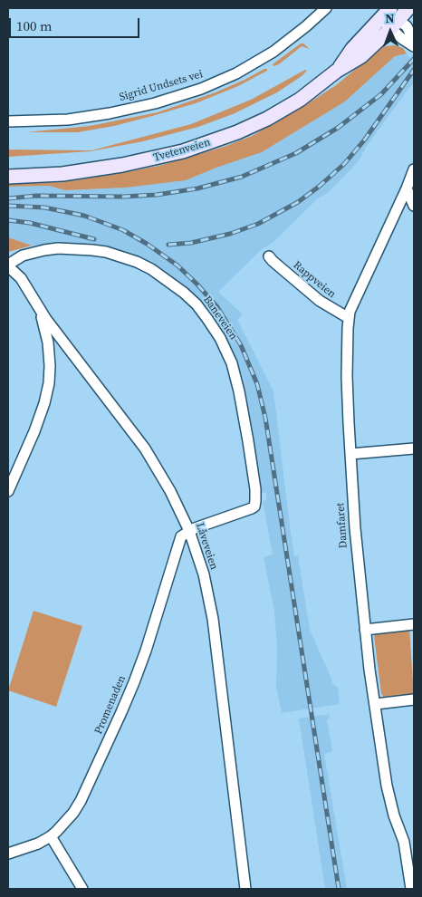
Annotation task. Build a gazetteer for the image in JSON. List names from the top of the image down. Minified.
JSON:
{"streets":{"main road":["Tvetenveien"],"street":["Sigrid Undsets vei","Rappveien","Baneveien","Damfaret","Låveveien","Promenaden"]},"crossings":[["Rappveien","Damfaret"],["Baneveien","Låveveien"],["Baneveien","Promenaden"],["Låveveien","Promenaden"]],"scale_bar":"100 m","north":"top"}
